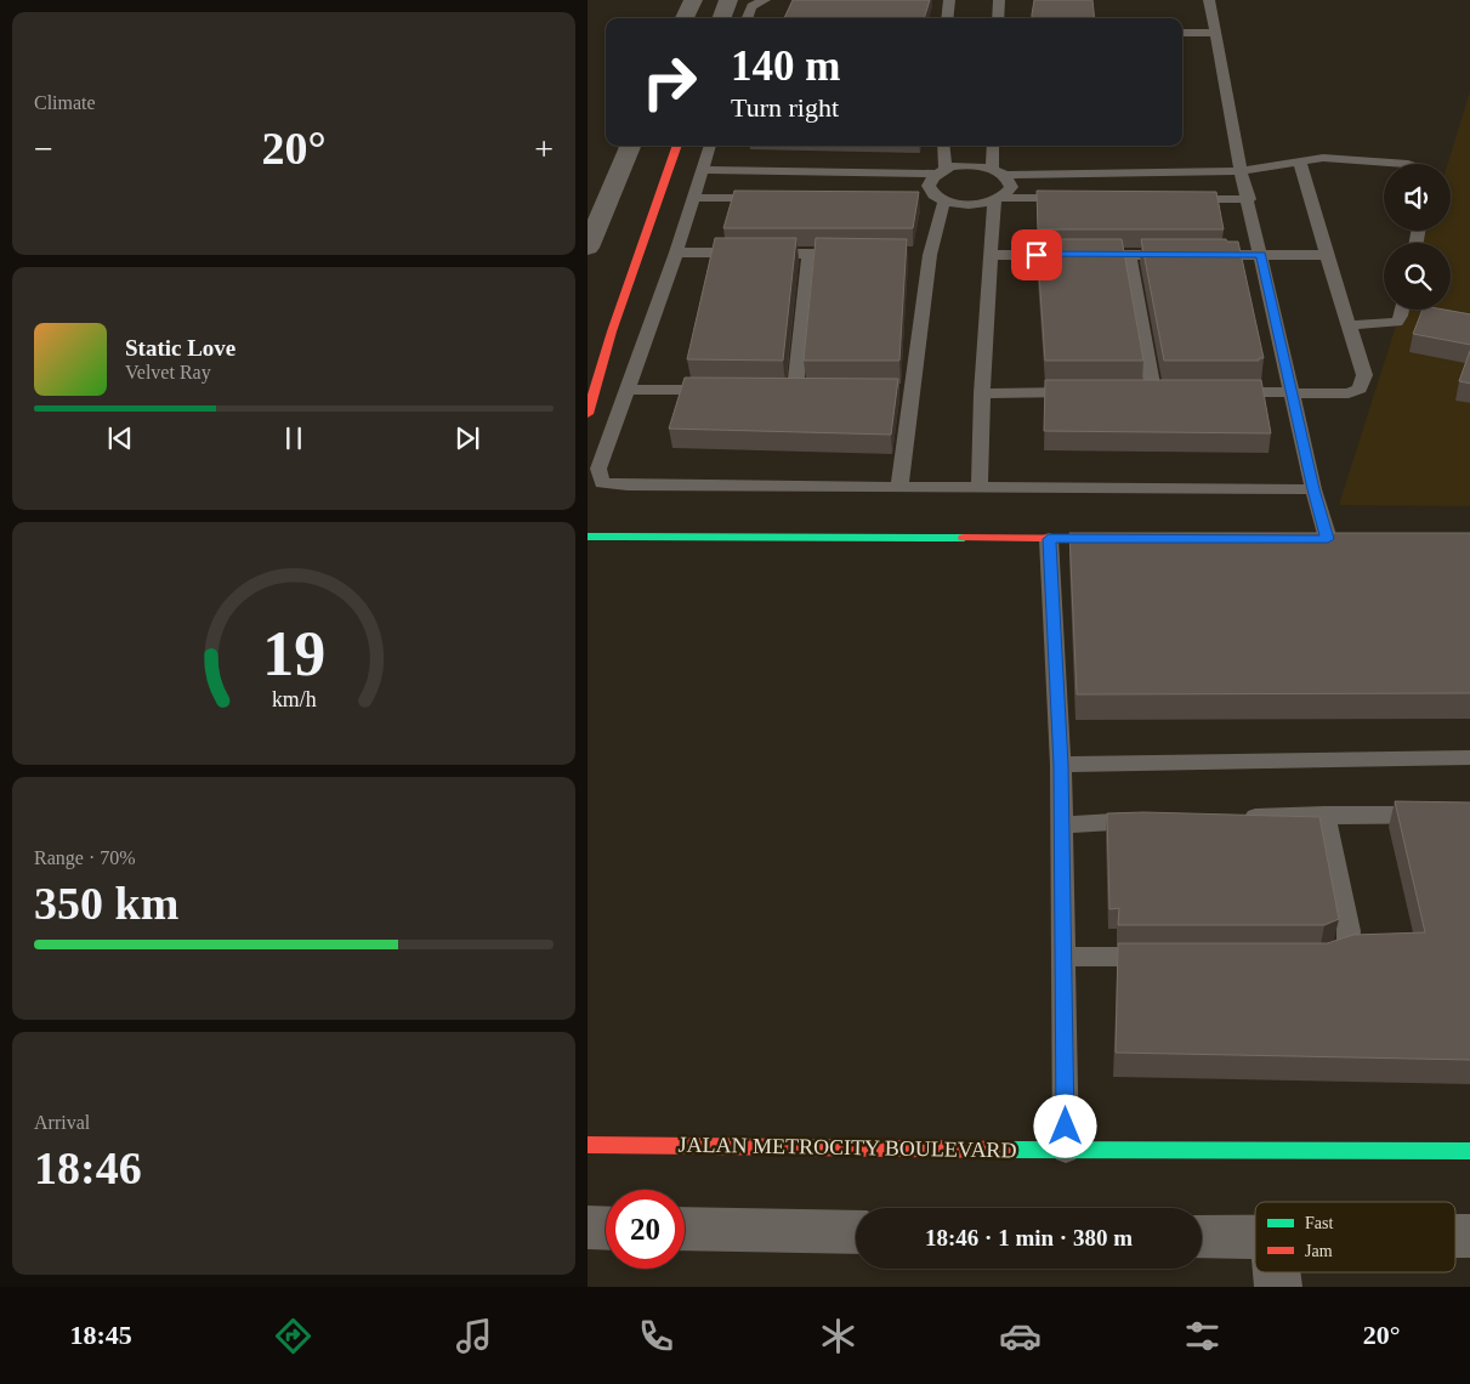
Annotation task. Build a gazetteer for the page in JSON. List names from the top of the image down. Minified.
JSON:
{"streets":{"street":["JALAN METROCITY BOULEVARD"]},"legend":["Fast","Jam"],"page":{"tile":["Climate",["Range · 70%","350 km"],["Arrival","18:46"]],"turn":["140 m","Turn right"],"heat":["−","20°","+"],"song":["Static Love","Velvet Ray"],"limit":"20","trip":"18:46 · 1 min · 380 m","tabs":["18:45","20°"],"gauge":["19","km/h"]}}
